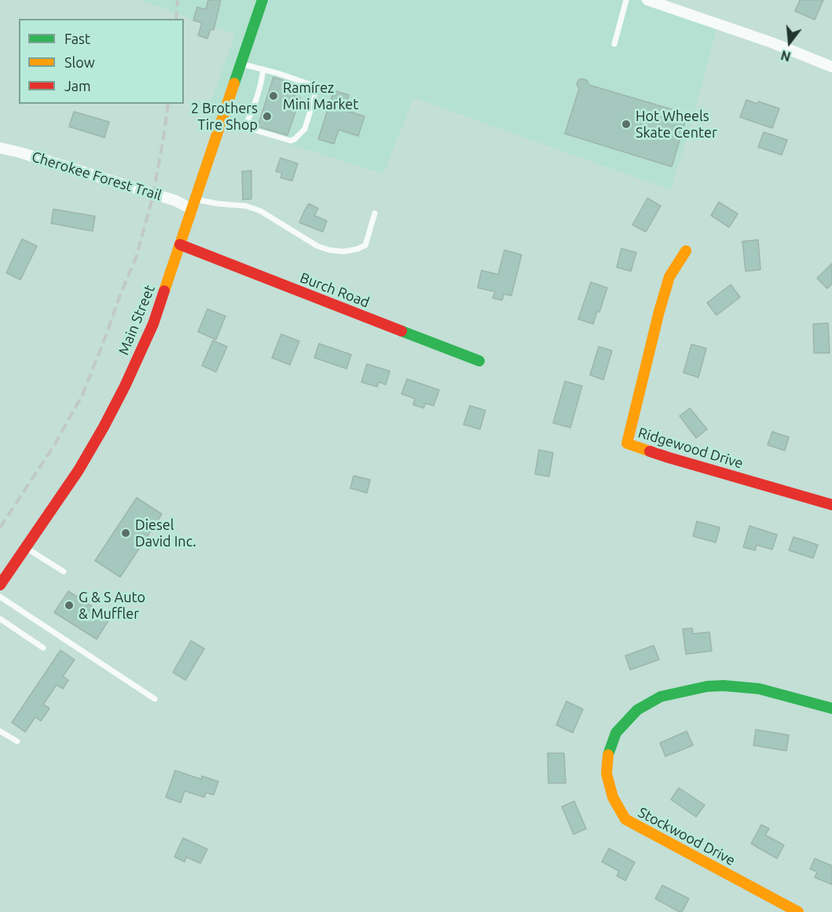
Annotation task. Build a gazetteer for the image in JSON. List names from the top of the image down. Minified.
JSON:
{"streets":{"street":["Cherokee Forest Trail","Burch Road","Main Street","Ridgewood Drive","Stockwood Drive"]},"crossings":[["Cherokee Forest Trail","Main Street"],["Burch Road","Main Street"]],"places":["Ramírez Mini Market","2 Brothers Tire Shop","Hot Wheels Skate Center","Diesel David Inc.","G & S Auto & Muffler"],"legend":["Fast","Slow","Jam"],"north":"bottom"}
